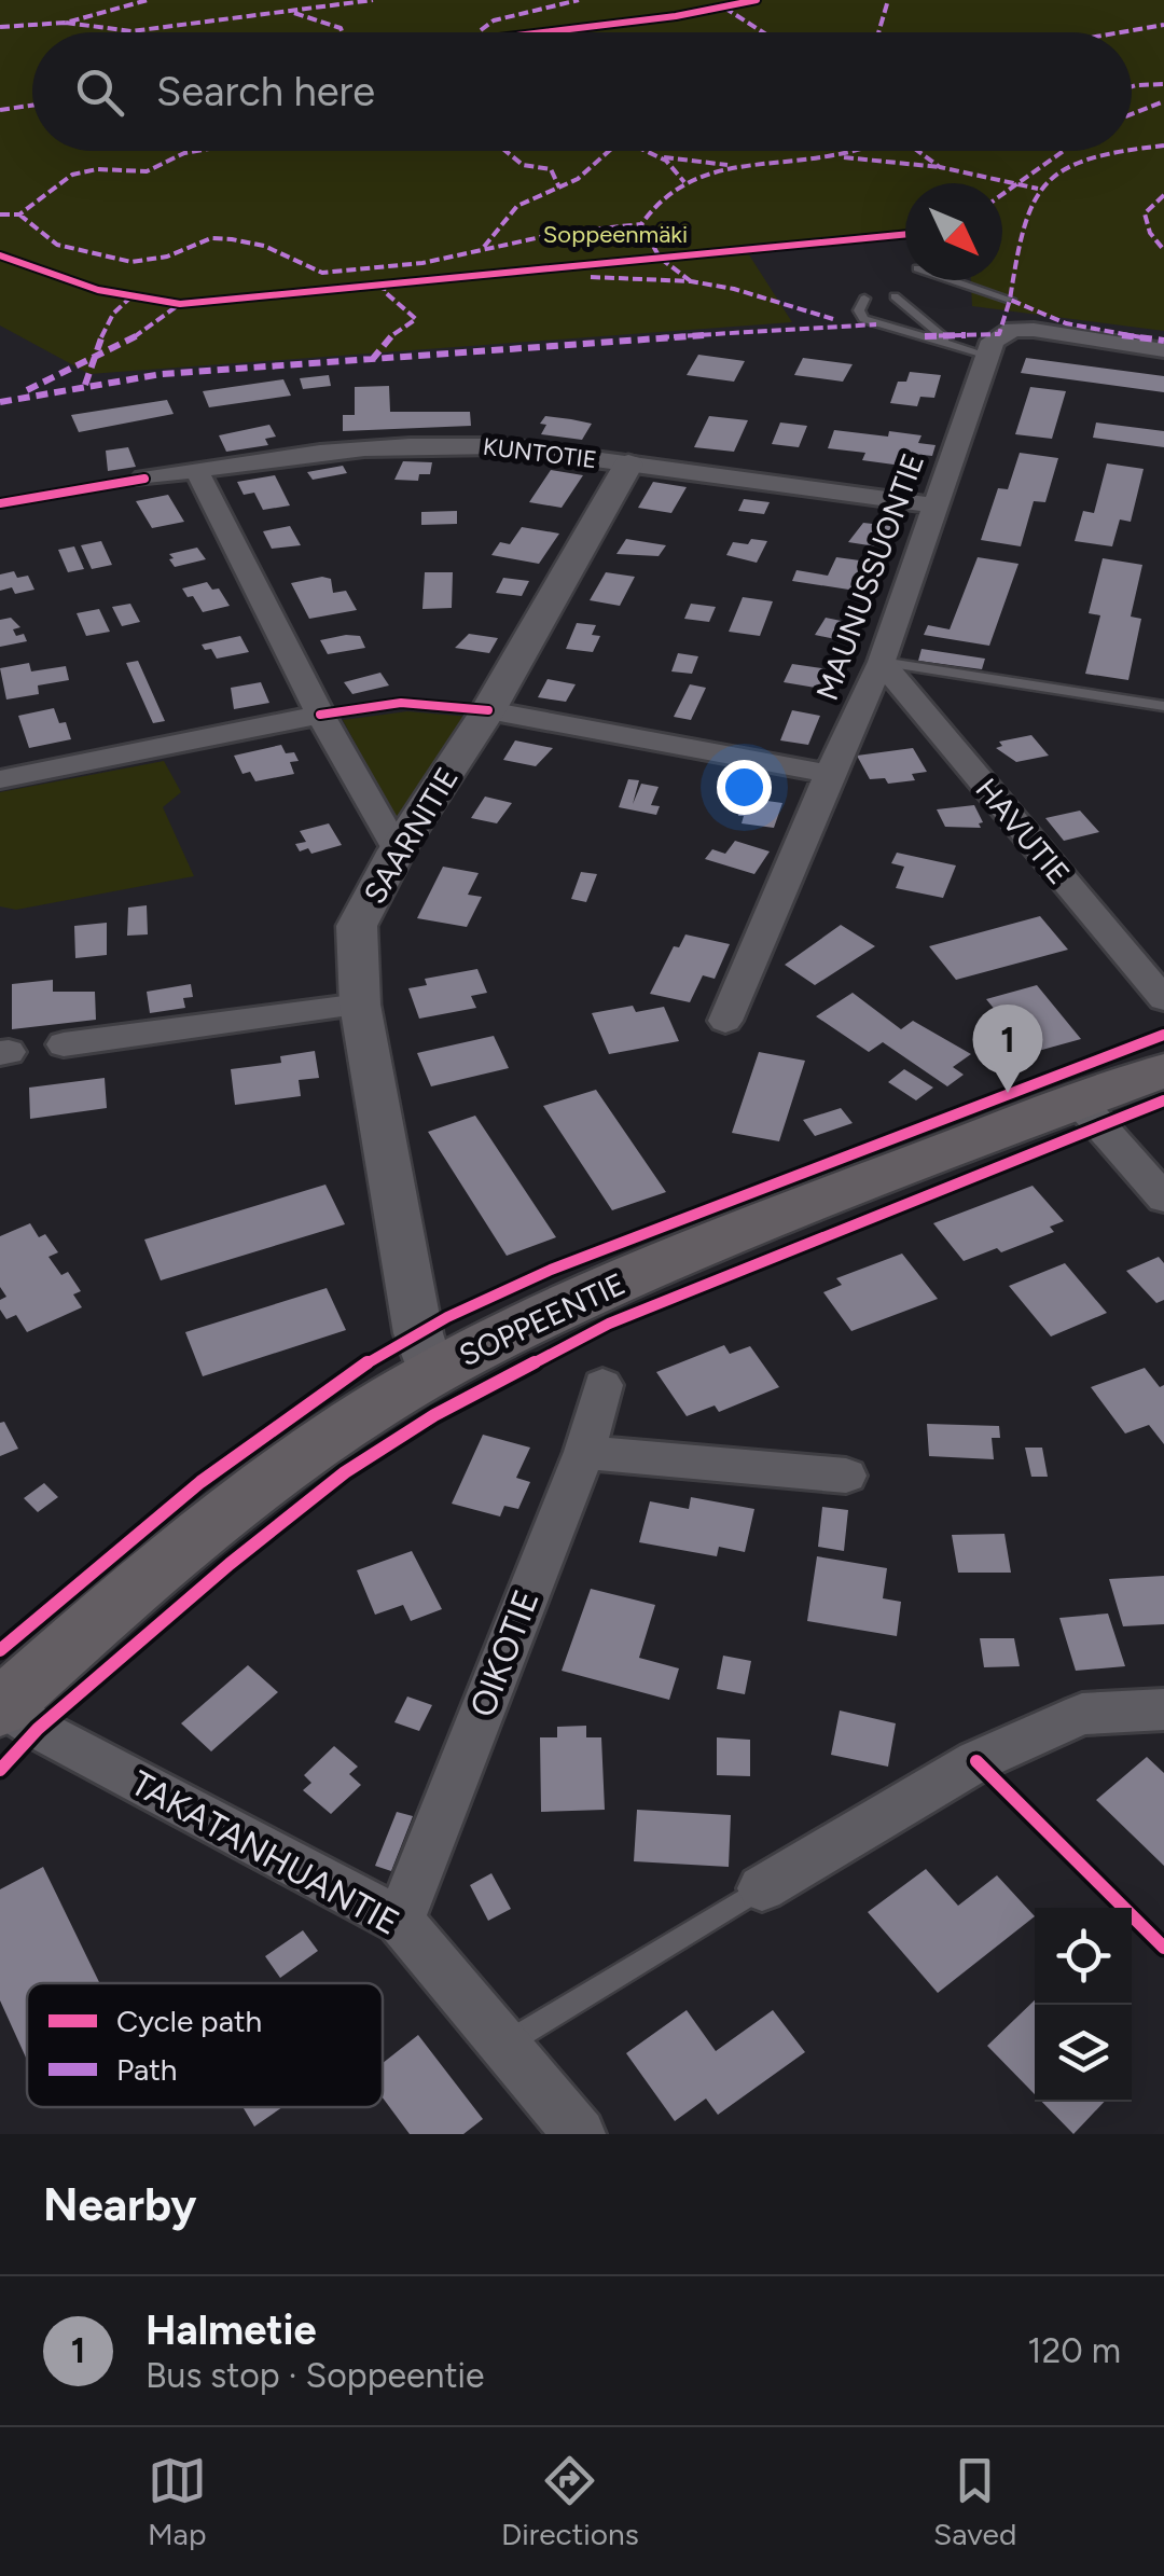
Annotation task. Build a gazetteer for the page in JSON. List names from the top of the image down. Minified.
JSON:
{"streets":{"main road":["SOPPEENTIE"],"street":["KUNTOTIE","MAUNUSSUONTIE","HAVUTIE","SAARNITIE","OIKOTIE","TAKATANHUANTIE"]},"crossings":[["KUNTOTIE","MAUNUSSUONTIE"],["KUNTOTIE","SAARNITIE"],["MAUNUSSUONTIE","HAVUTIE"],["SAARNITIE","SOPPEENTIE"],["SOPPEENTIE","TAKATANHUANTIE"],["OIKOTIE","TAKATANHUANTIE"]],"parks":["Soppeenmäki"],"legend":["Cycle path","Path"],"north":"bottom right","page":{"search":"Search here","pins":"1","heading":"Nearby","list":[{"mark":"1","name":"Halmetie","note":"Bus stop · Soppeentie","value":"120 m"}],"nav":["Map","Directions","Saved"]}}
